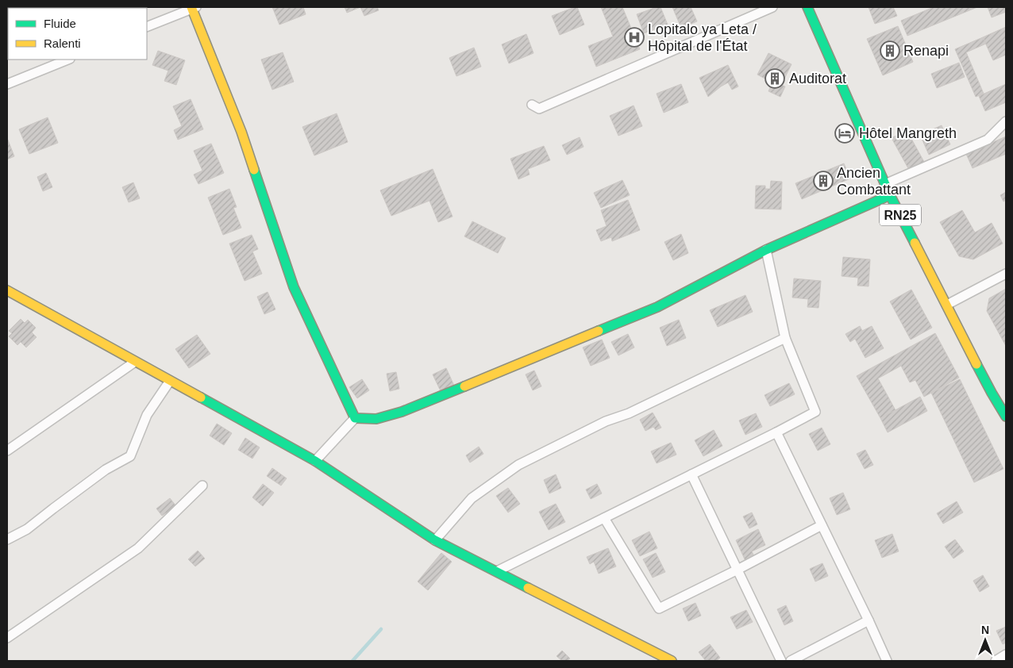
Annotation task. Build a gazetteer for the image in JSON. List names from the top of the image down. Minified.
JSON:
{"streets":{"street":["RN25"]},"places":{"hospital":["Lopitalo ya Leta / Hôpital de l'État"],"building":["Renapi","Auditorat","Ancien Combattant"],"hotel":["Hôtel Mangreth"]},"legend":["Fluide","Ralenti"],"north":"top"}
